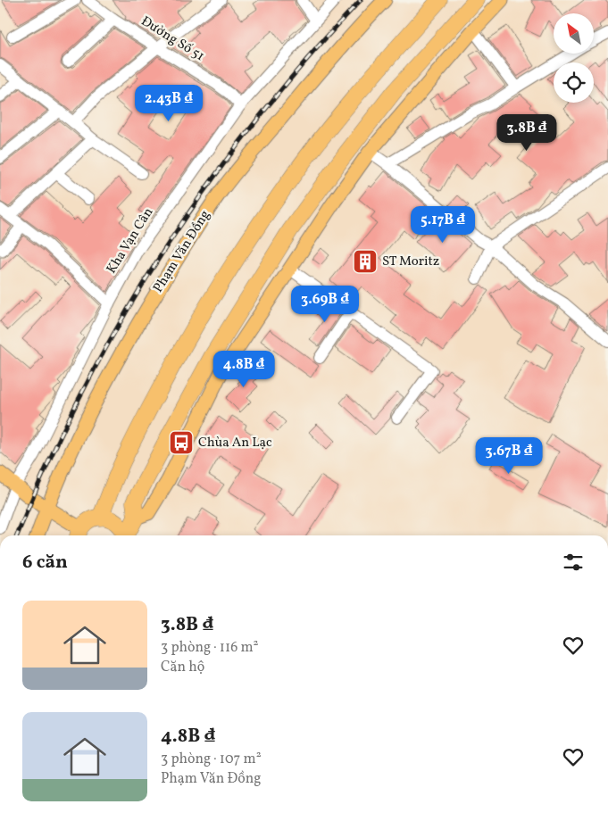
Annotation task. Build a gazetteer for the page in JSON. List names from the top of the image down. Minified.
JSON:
{"streets":{"main road":["Phạm Văn Đồng"],"street":["Đường Số 51","Kha Vạn Cân"]},"crossings":[["Đường Số 51","Kha Vạn Cân"]],"places":{"building":["ST Moritz"],"bus stop":["Chùa An Lạc"]},"north":"top left","page":{"price":["2.43B ₫","3.8B ₫","5.17B ₫","3.69B ₫","4.8B ₫","3.67B ₫"],"heading":"6 căn","list":[{"name":"3.8B ₫","note":"3 phòng · 116 m² · Căn hộ"},{"name":"4.8B ₫","note":"3 phòng · 107 m² · Phạm Văn Đồng"}]}}
